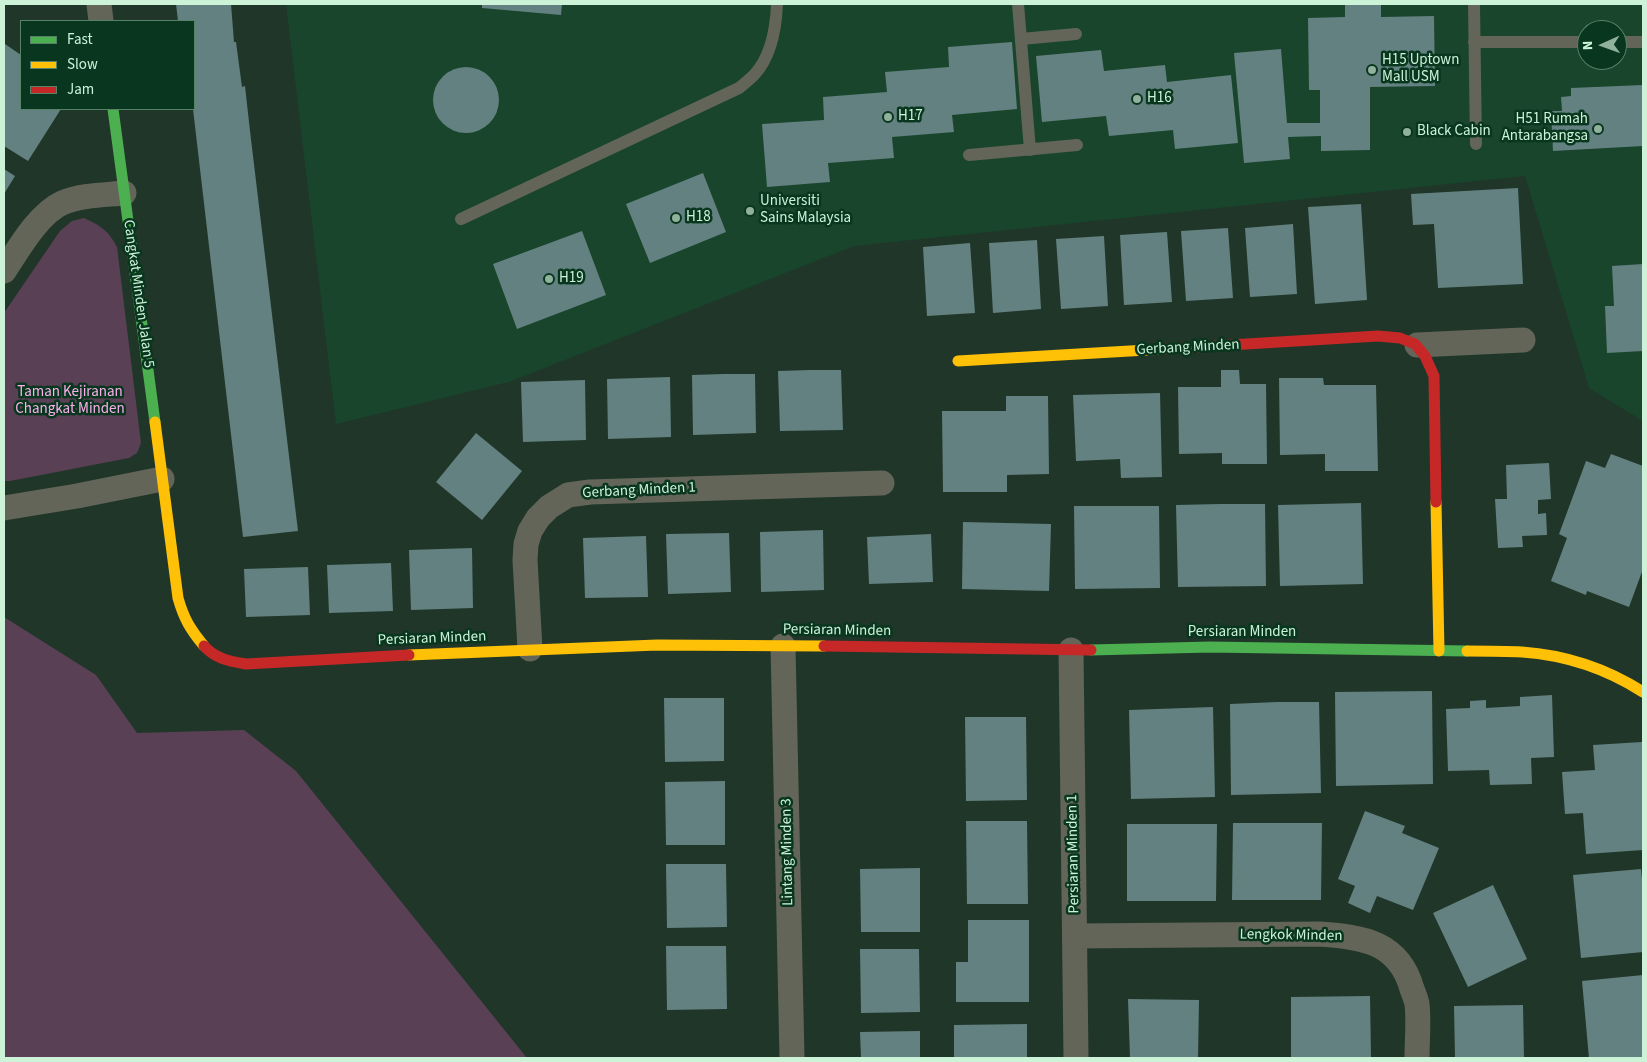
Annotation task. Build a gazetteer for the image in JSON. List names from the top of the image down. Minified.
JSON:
{"streets":{"street":["Cangkat Minden Jalan 5","Gerbang Minden","Gerbang Minden 1","Persiaran Minden","Lintang Minden 3","Persiaran Minden 1","Lengkok Minden"]},"crossings":[["Cangkat Minden Jalan 5","Persiaran Minden"],["Gerbang Minden 1","Persiaran Minden"],["Persiaran Minden","Lintang Minden 3"],["Persiaran Minden","Persiaran Minden 1"],["Persiaran Minden 1","Lengkok Minden"]],"parks":["Taman Kejiranan Changkat Minden"],"places":["H15 Uptown Mall USM","H16","H17","H51 Rumah Antarabangsa","Black Cabin","Universiti Sains Malaysia","H18","H19"],"legend":["Fast","Slow","Jam"],"north":"left"}
